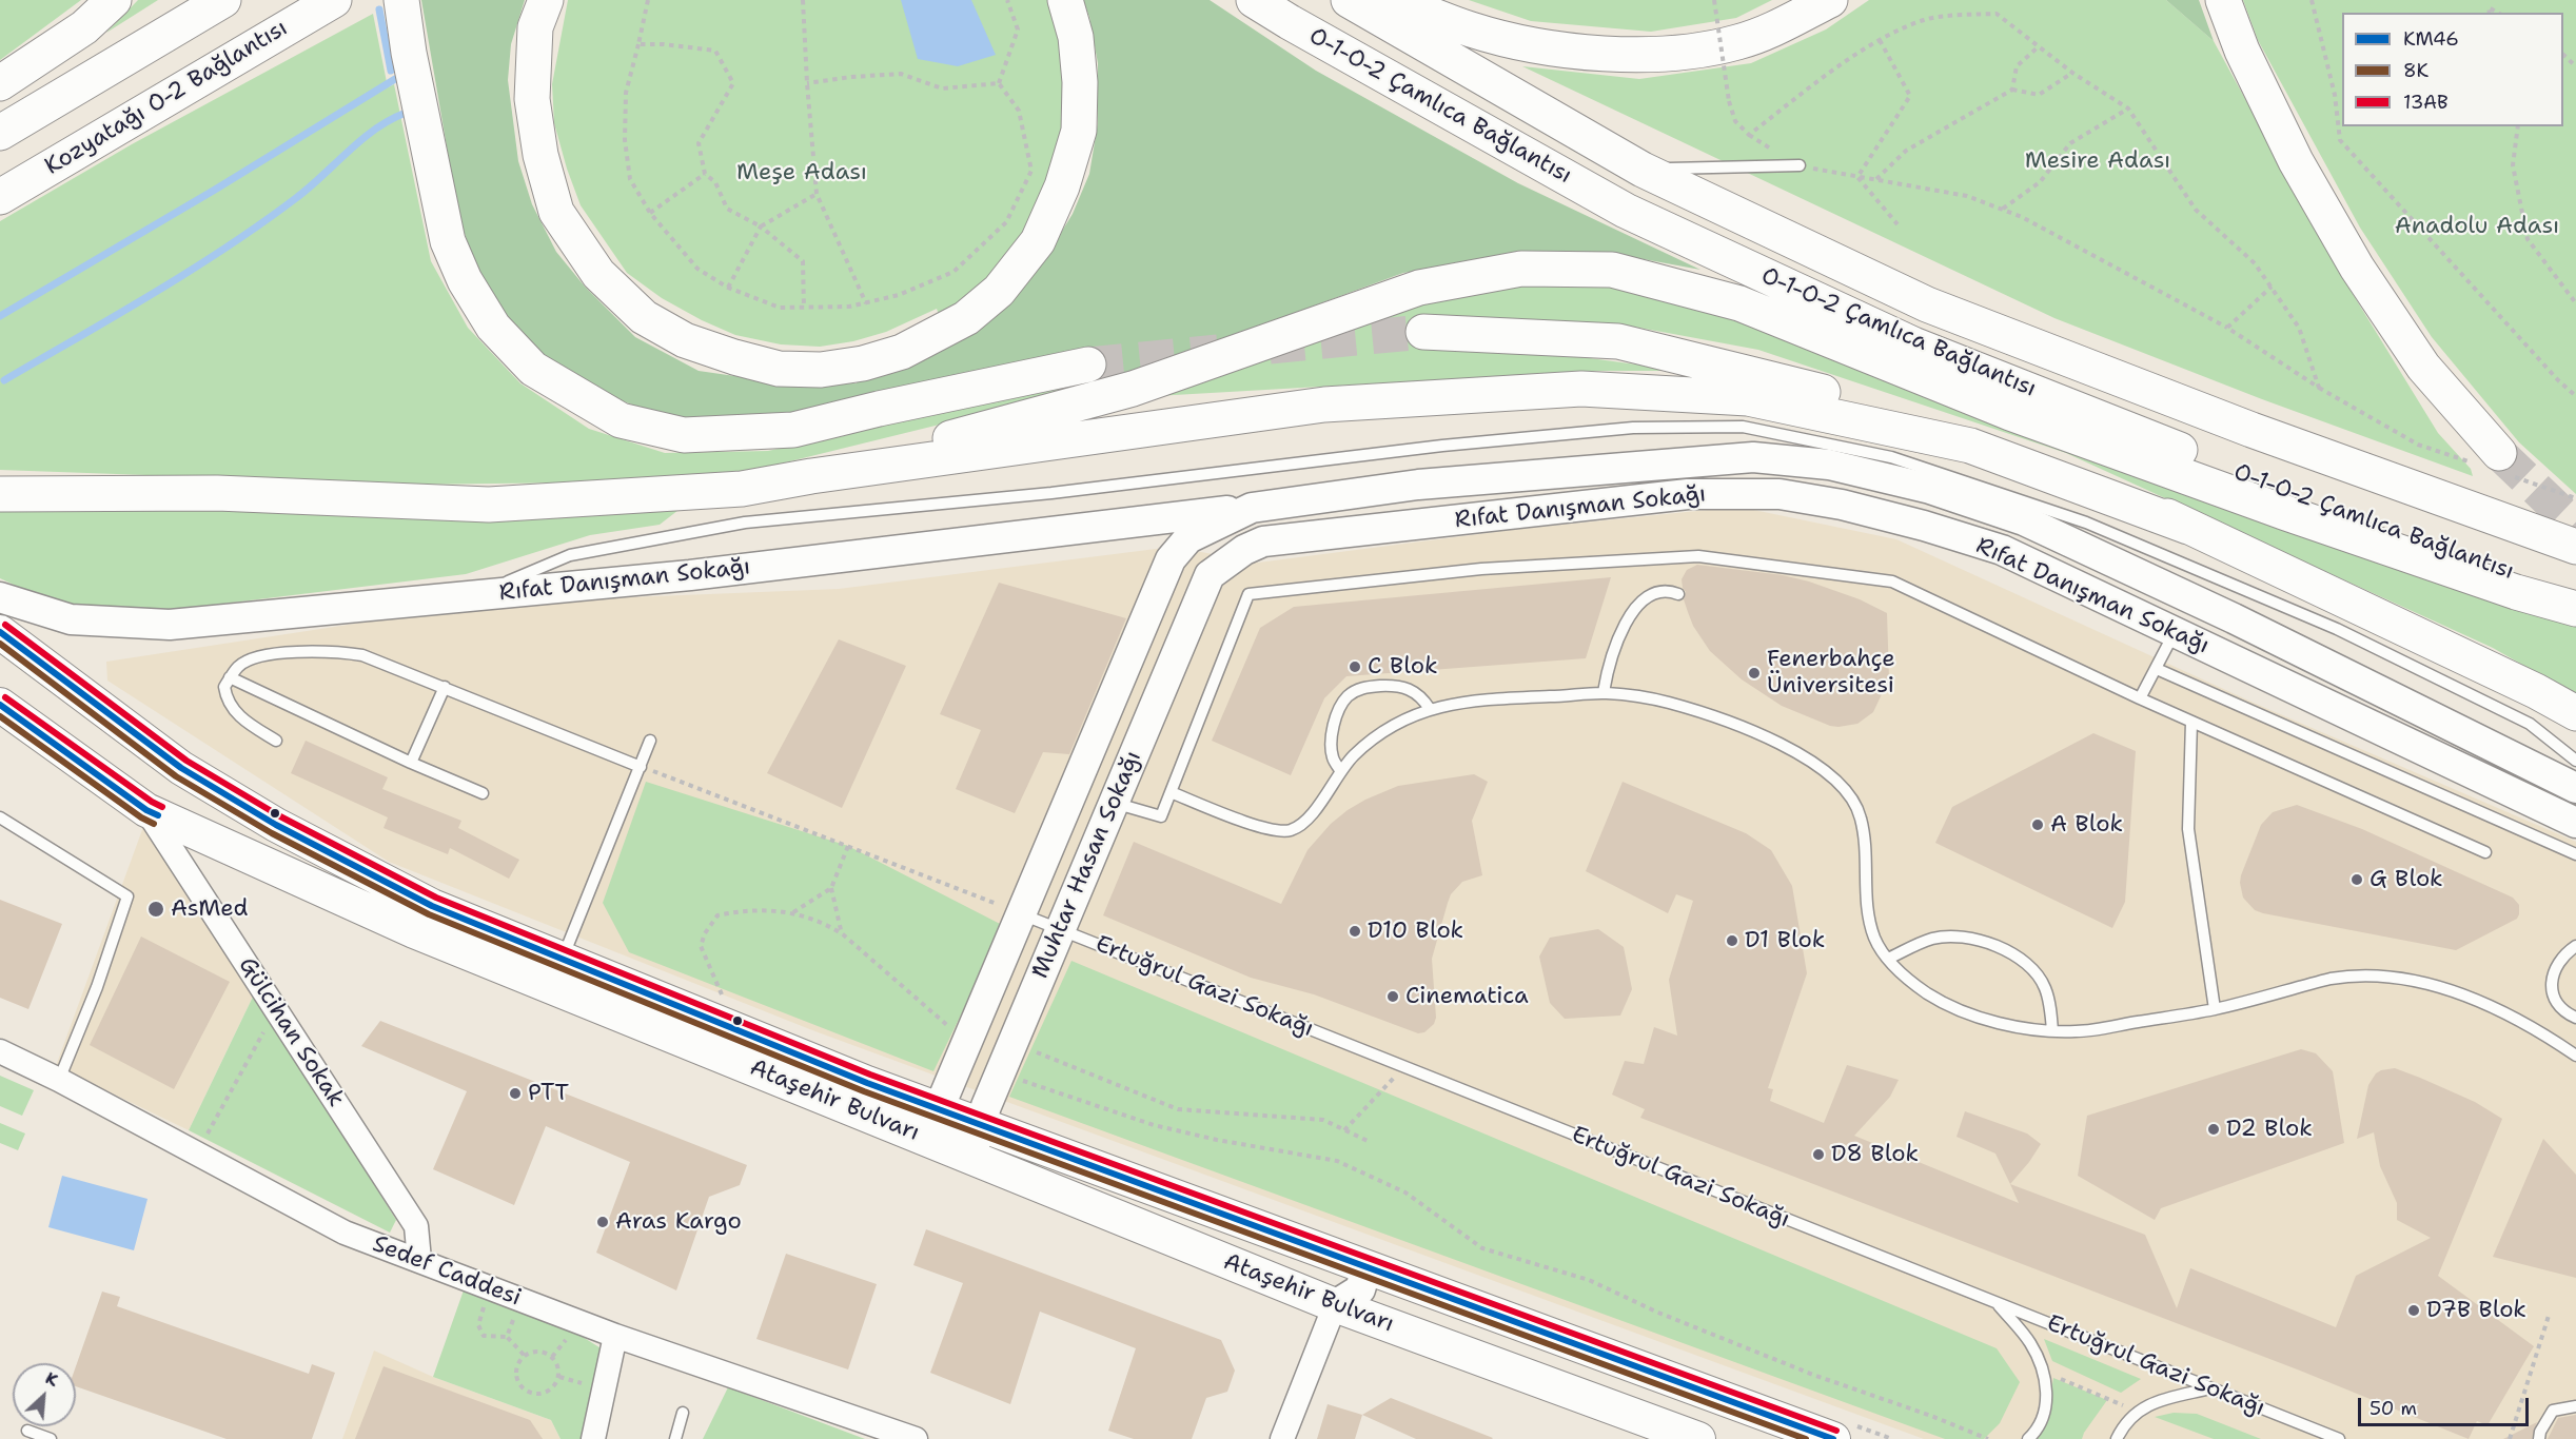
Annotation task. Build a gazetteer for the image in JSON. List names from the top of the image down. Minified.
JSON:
{"streets":{"highway":["Kozyatağı O-2 Bağlantısı","O-1-O-2 Çamlıca Bağlantısı"],"main road":["Ataşehir Bulvarı"],"street":["Rıfat Danışman Sokağı","Muhtar Hasan Sokağı","Gülcihan Sokak","Sedef Caddesi"],"lane":["Ertuğrul Gazi Sokağı"]},"crossings":[["Rıfat Danışman Sokağı","Muhtar Hasan Sokağı"],["Muhtar Hasan Sokağı","Ertuğrul Gazi Sokağı"],["Muhtar Hasan Sokağı","Ataşehir Bulvarı"],["Gülcihan Sokak","Ataşehir Bulvarı"],["Gülcihan Sokak","Sedef Caddesi"]],"parks":["Mesire Adası","Meşe Adası","Anadolu Adası"],"places":["C Blok","Fenerbahçe Üniversitesi","A Blok","G Blok","AsMed","D10 Blok","D1 Blok","Cinematica","PTT","D2 Blok","D8 Blok","Aras Kargo","D7B Blok"],"lines":["transit line 13AB","transit line KM46","transit line 8K"],"legend":["KM46","8K","13AB"],"scale_bar":"50 m","north":"top right"}
